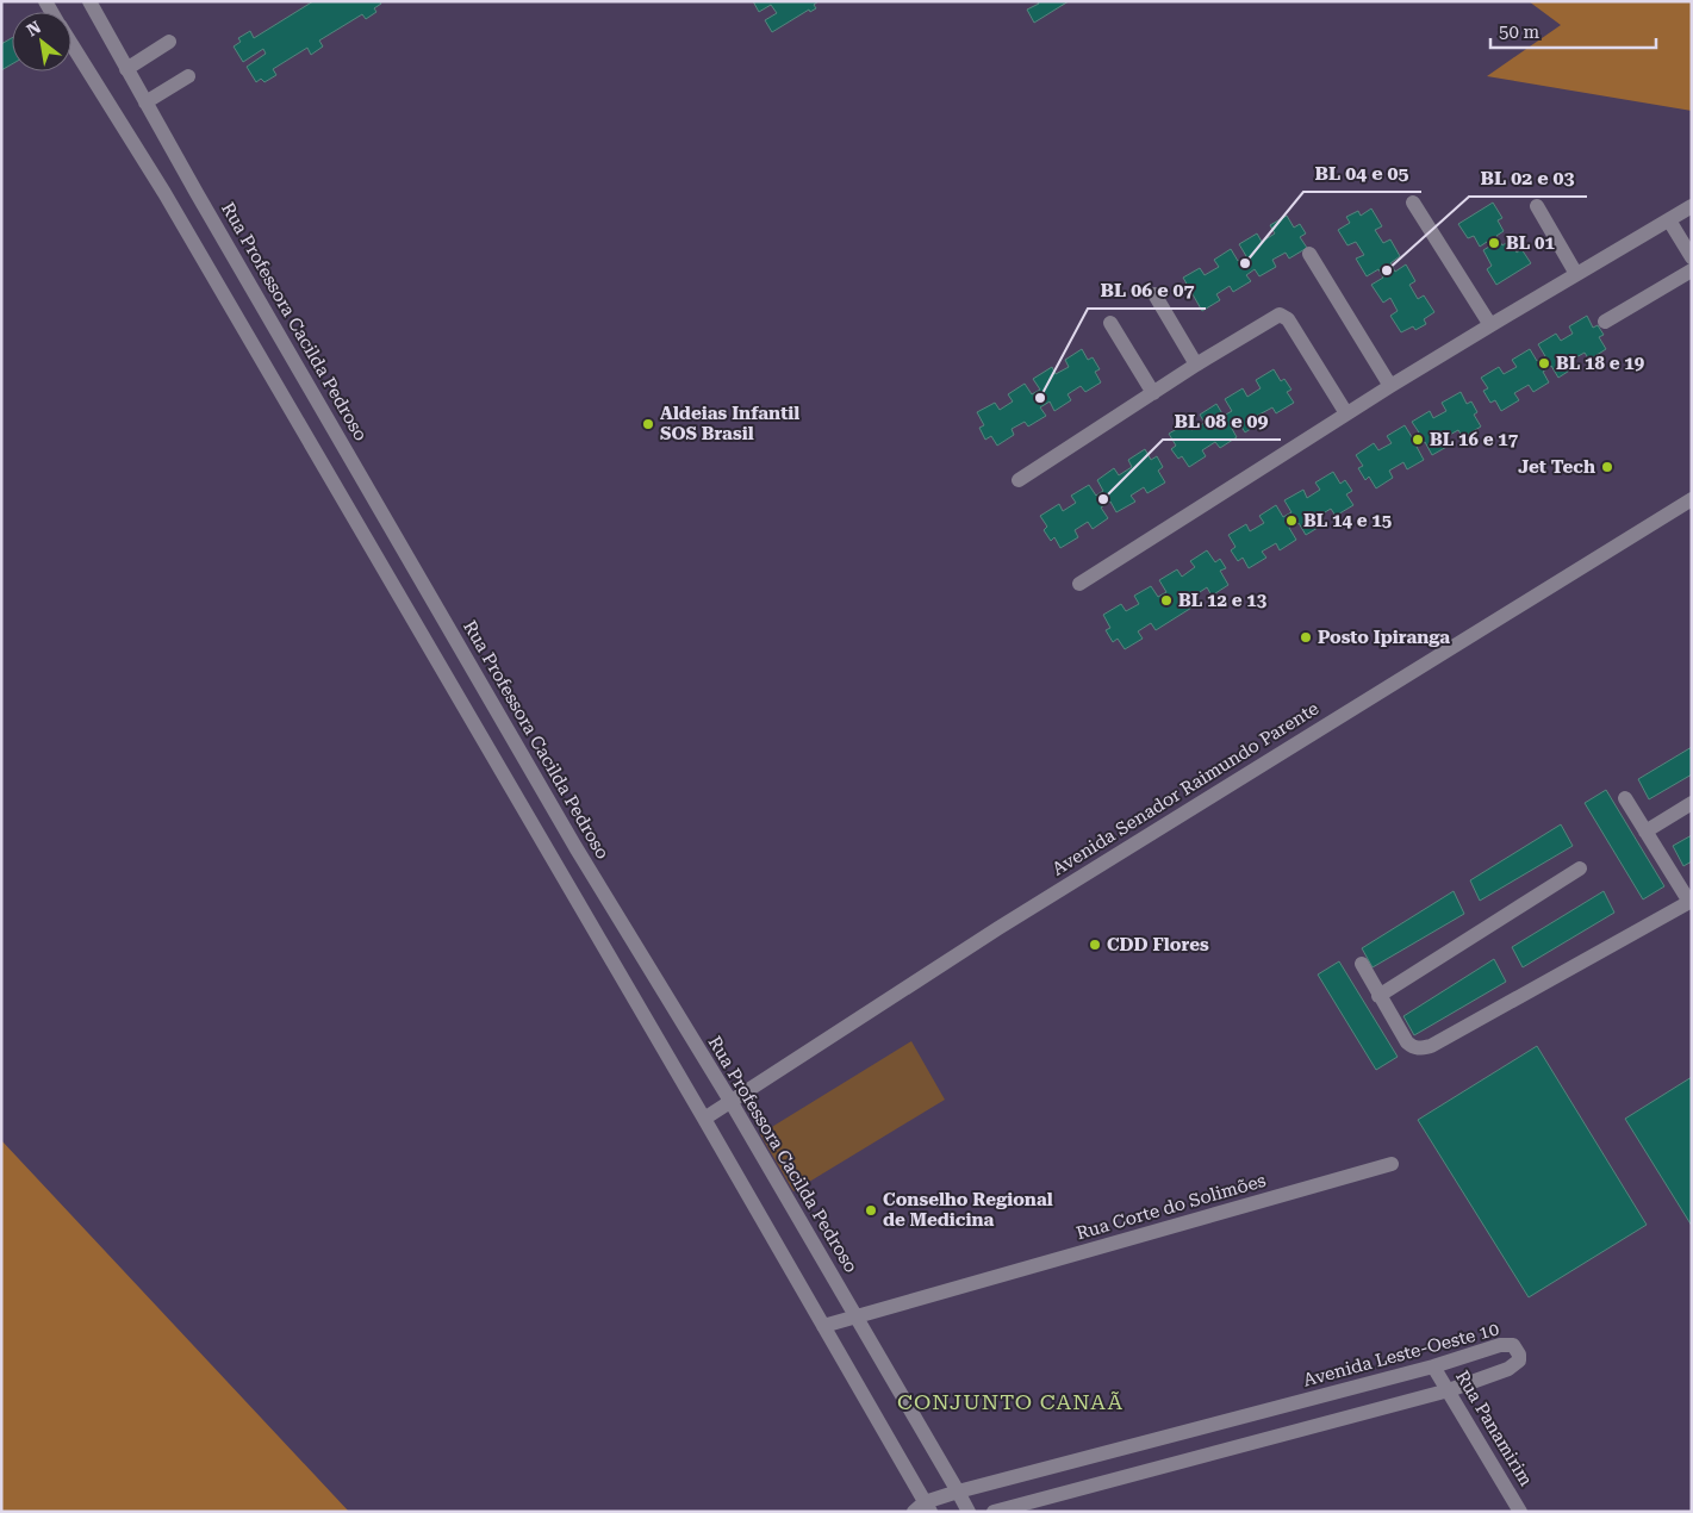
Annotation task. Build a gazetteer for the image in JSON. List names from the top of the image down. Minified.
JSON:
{"streets":{"street":["Rua Professora Cacilda Pedroso","Avenida Senador Raimundo Parente","Rua Corte do Solimões","Avenida Leste-Oeste 10","Rua Panamirim"]},"crossings":[["Rua Professora Cacilda Pedroso","Avenida Senador Raimundo Parente"],["Rua Professora Cacilda Pedroso","Rua Corte do Solimões"],["Rua Professora Cacilda Pedroso","Avenida Leste-Oeste 10"],["Avenida Leste-Oeste 10","Rua Panamirim"]],"districts":["CONJUNTO CANAÃ"],"places":["BL 01","BL 04 e 05","BL 02 e 03","BL 18 e 19","BL 06 e 07","Aldeias Infantil SOS Brasil","BL 16 e 17","Jet Tech","BL 08 e 09","BL 14 e 15","BL 12 e 13","Posto Ipiranga","CDD Flores","Conselho Regional de Medicina"],"scale_bar":"50 m","north":"top left"}
